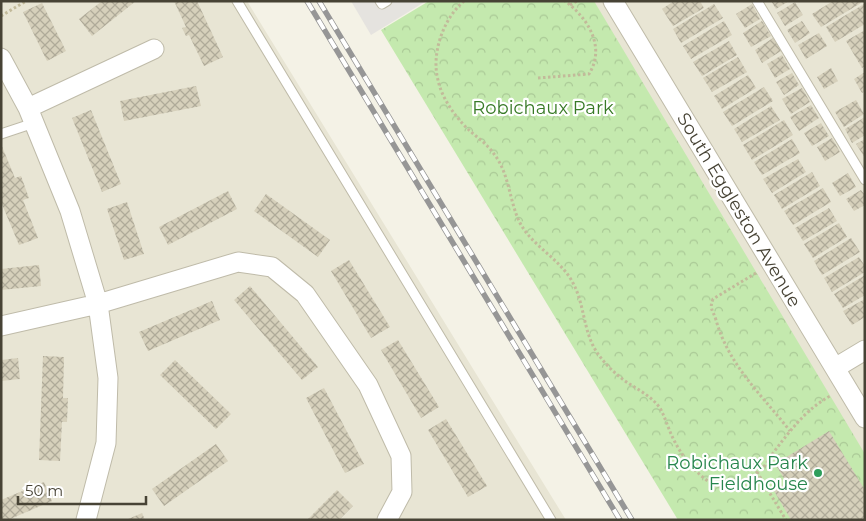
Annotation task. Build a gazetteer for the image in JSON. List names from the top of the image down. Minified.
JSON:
{"streets":{"street":["South Eggleston Avenue"]},"parks":["Robichaux Park"],"places":["Robichaux Park Fieldhouse"],"scale_bar":"50 m"}
